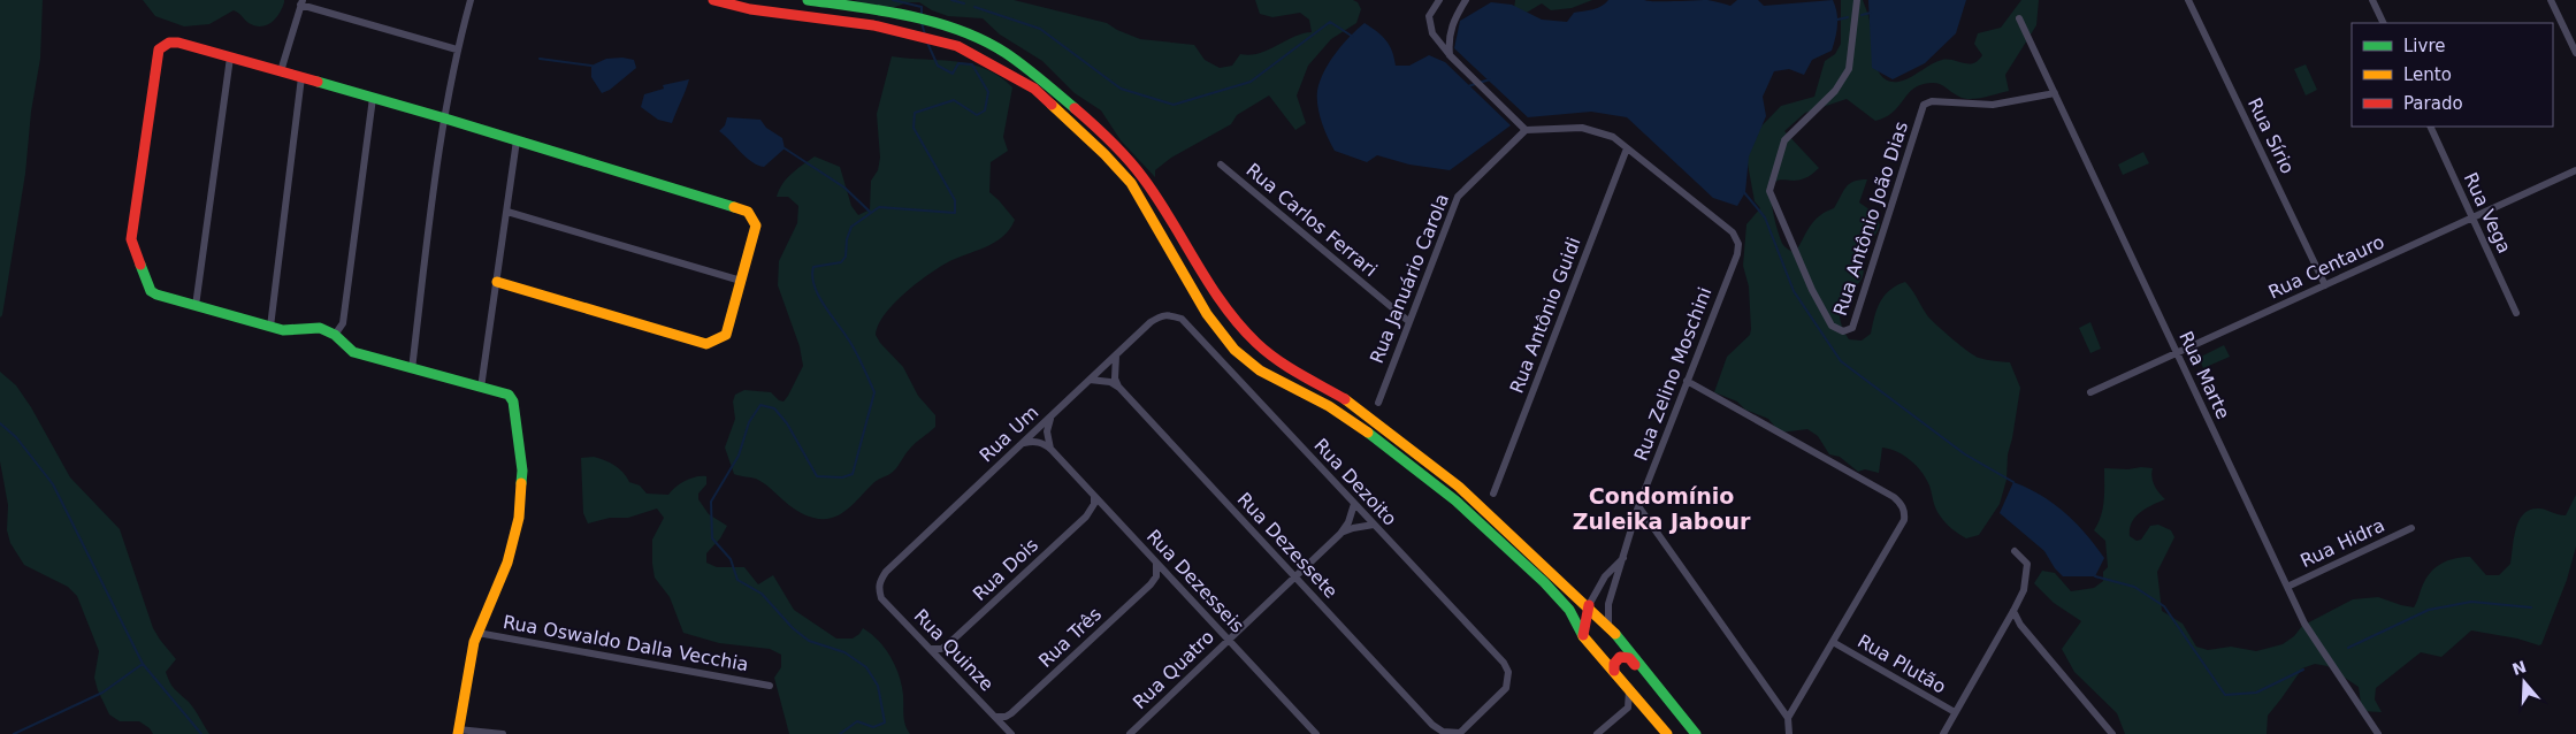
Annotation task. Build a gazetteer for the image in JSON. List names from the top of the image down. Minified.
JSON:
{"streets":{"street":["Rua Sírio","Rua Vega","Rua Antônio João Dias","Rua Carlos Ferrari","Rua Centauro","Rua Januário Carola","Rua Antônio Guidi","Rua Zelino Moschini","Rua Marte","Rua Um","Rua Dezoito","Rua Hidra","Rua Dezessete","Rua Dois","Rua Dezesseis","Rua Três","Rua Oswaldo Dalla Vecchia","Rua Quinze","Rua Plutão","Rua Quatro"]},"crossings":[["Rua Sírio","Rua Centauro"],["Rua Vega","Rua Centauro"],["Rua Antônio João Dias","Rua Marte"],["Rua Carlos Ferrari","Rua Januário Carola"],["Rua Centauro","Rua Marte"],["Rua Antônio Guidi","Rua Zelino Moschini"],["Rua Marte","Rua Hidra"],["Rua Um","Rua Dezoito"],["Rua Um","Rua Dezessete"],["Rua Um","Rua Quinze"],["Rua Dezoito","Rua Quatro"],["Rua Dezessete","Rua Quatro"],["Rua Dois","Rua Dezesseis"],["Rua Dezesseis","Rua Quatro"]],"districts":["Condomínio Zuleika Jabour"],"legend":["Livre","Lento","Parado"],"north":"top"}
